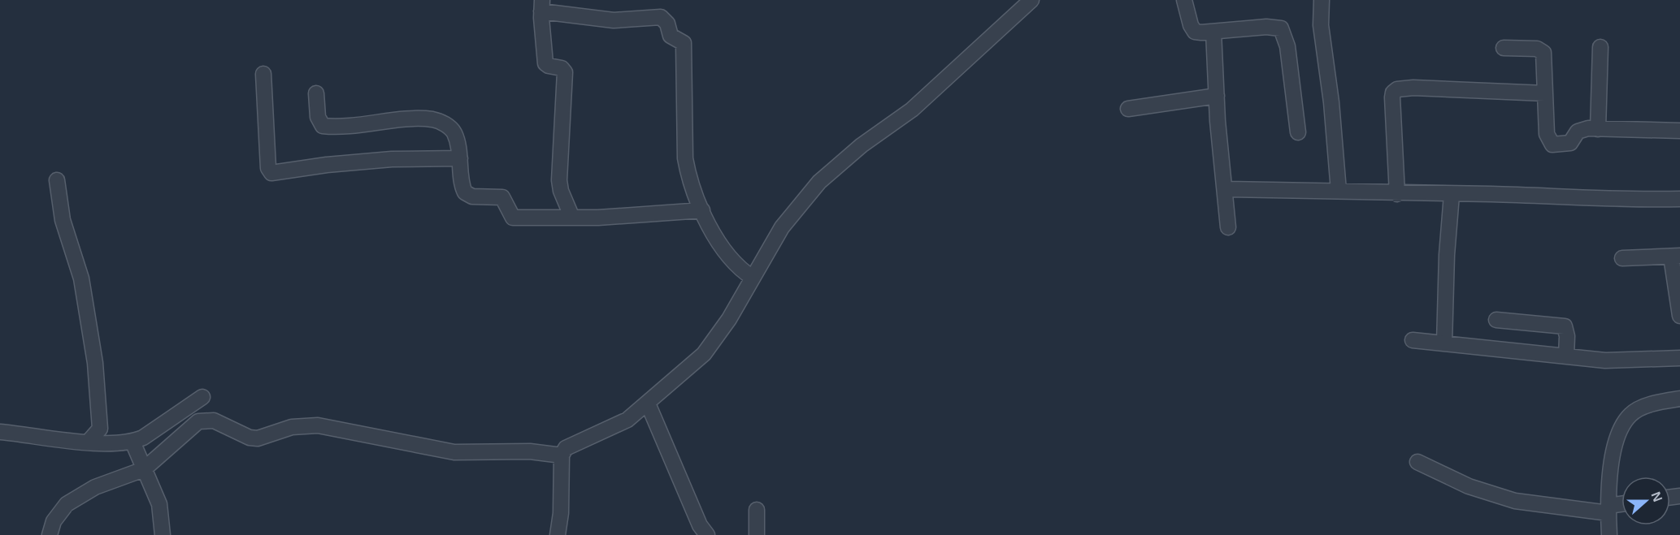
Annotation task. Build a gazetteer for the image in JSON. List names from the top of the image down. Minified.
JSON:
{"north":"right"}
